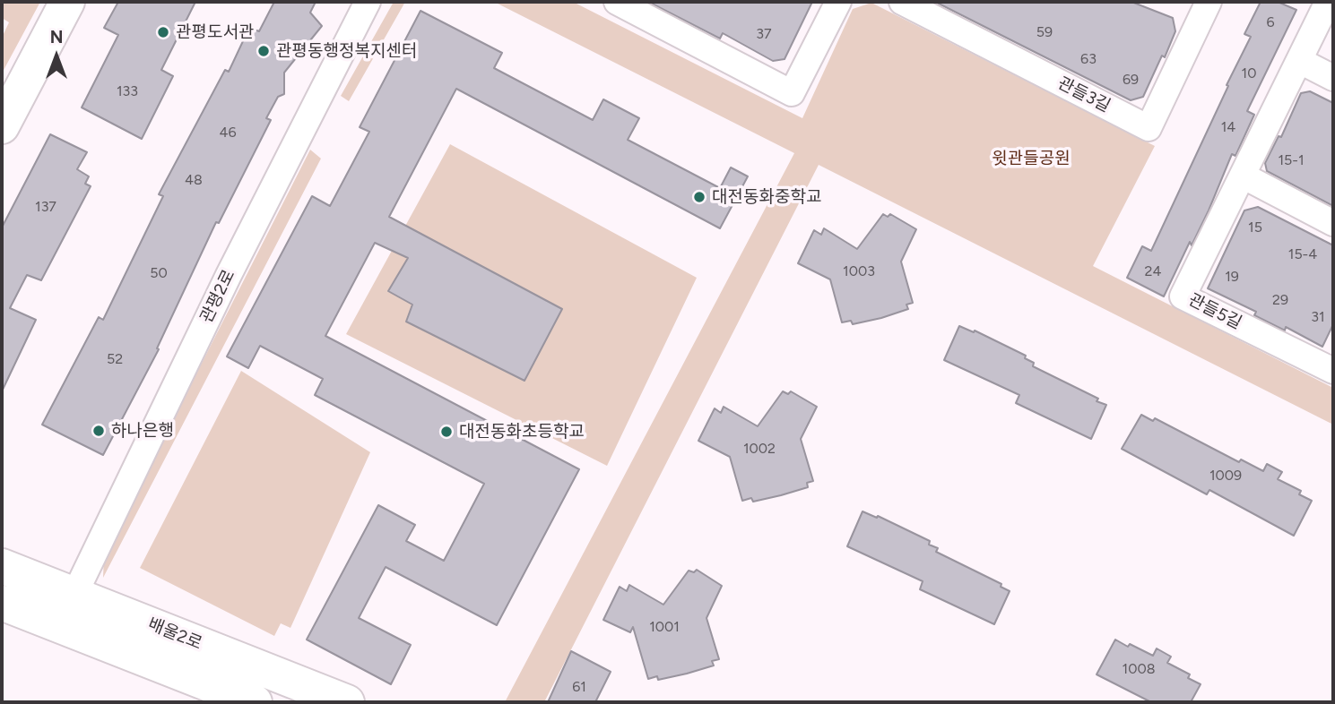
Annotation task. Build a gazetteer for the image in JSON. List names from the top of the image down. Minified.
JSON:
{"streets":{"main road":["배울2로"],"street":["관들3길","관평2로","관들5길"]},"crossings":[["관평2로","배울2로"]],"parks":["윗관들공원"],"places":["관평도서관","관평동행정복지센터","대전동화중학교","하나은행","대전동화초등학교"],"house_numbers":["6","59","37","63","10","69","133","14","46","15-1","48","137","15","15-4","1003","24","50","19","29","31","52","1002","1009","1001","1008","61"],"north":"top"}
